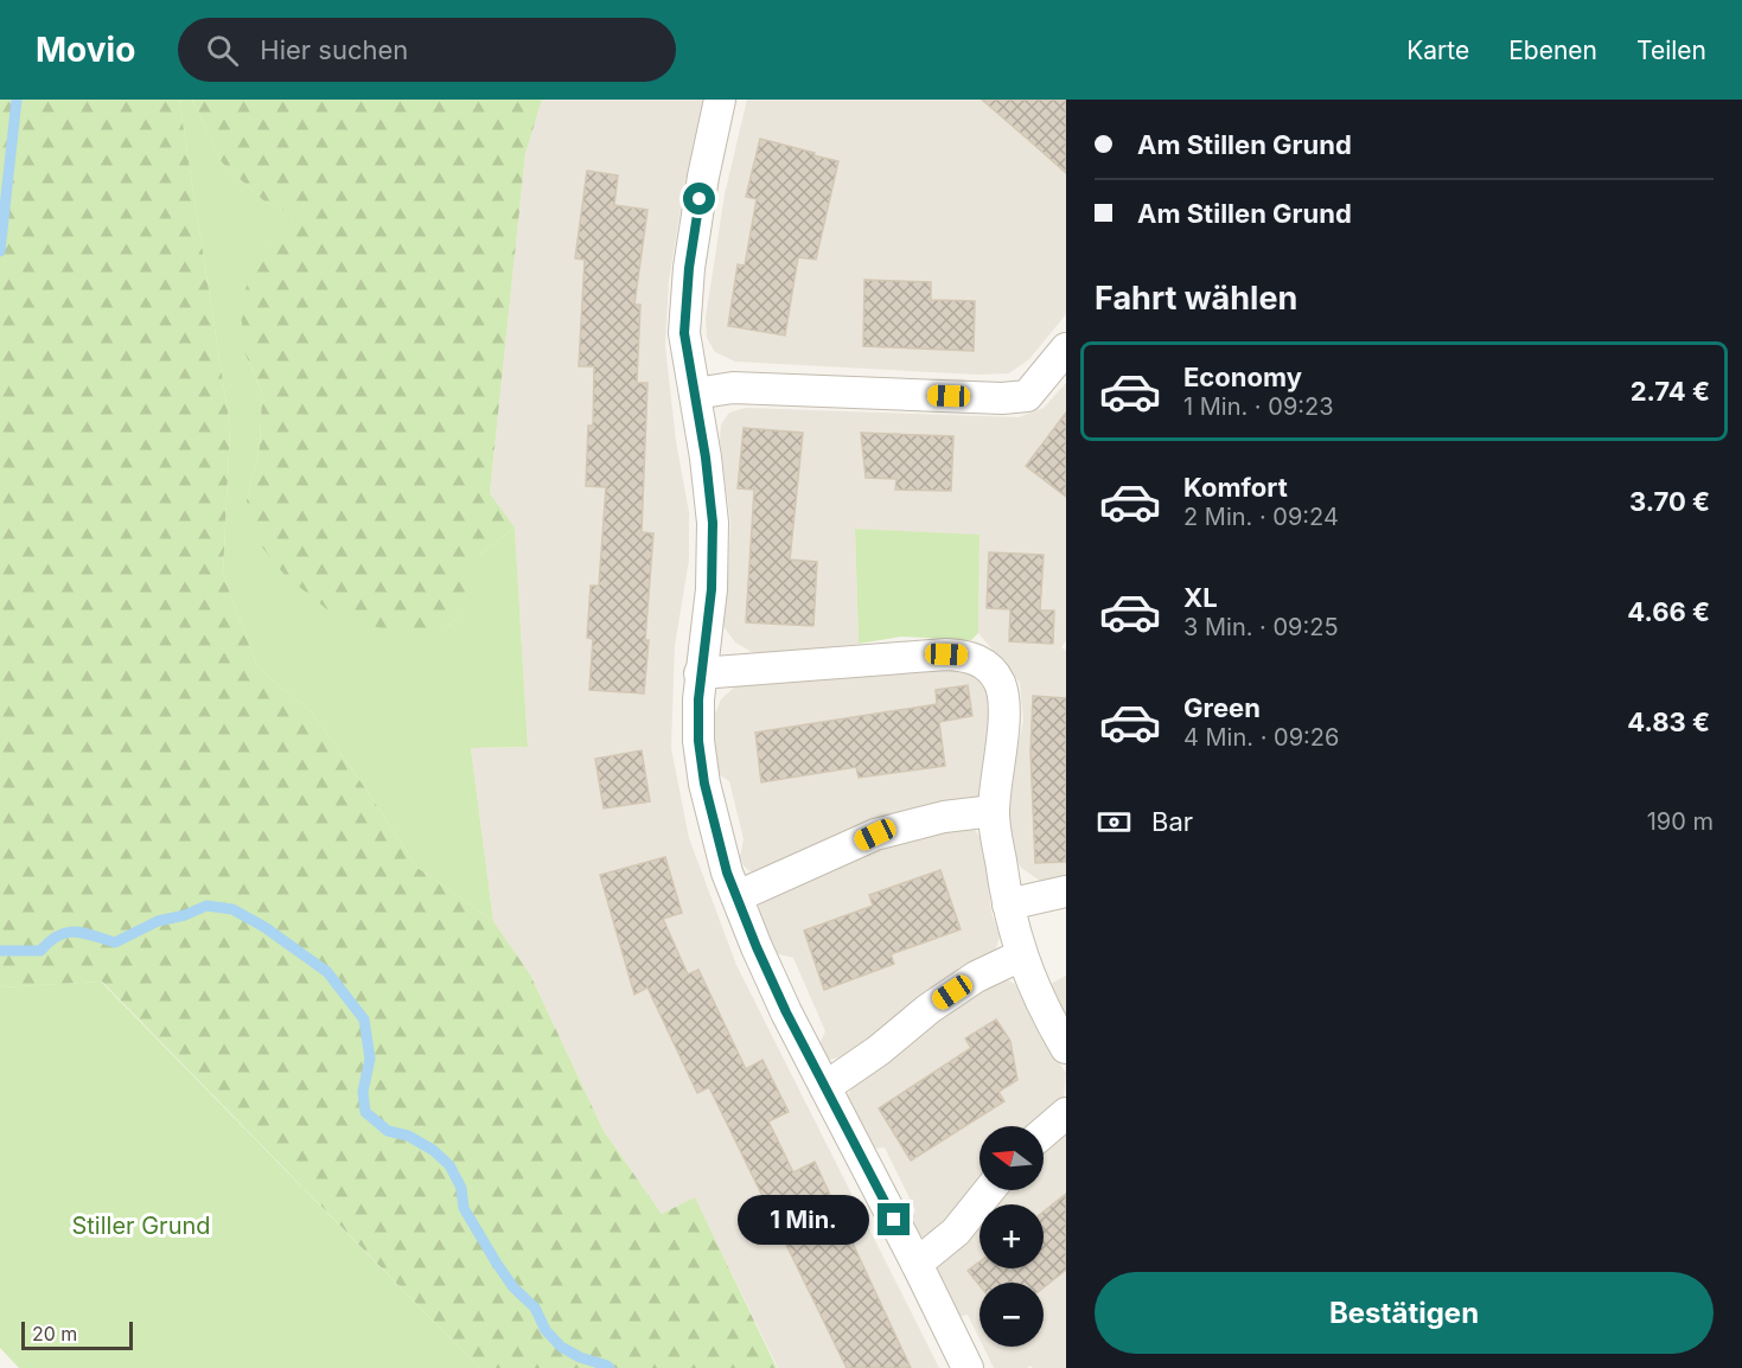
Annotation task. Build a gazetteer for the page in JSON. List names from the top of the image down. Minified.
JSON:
{"parks":["Stiller Grund"],"scale_bar":"20 m","north":"left","page":{"header":"Movio","search":"Hier suchen","nav":["Karte","Ebenen","Teilen"],"banner":["Am Stillen Grund","Am Stillen Grund"],"heading":"Fahrt wählen","list":[{"name":"Economy","note":"1 Min. · 09:23","value":"2.74 €"},{"name":"Komfort","note":"2 Min. · 09:24","value":"3.70 €"},{"name":"XL","note":"3 Min. · 09:25","value":"4.66 €"},{"name":"Green","note":"4 Min. · 09:26","value":"4.83 €"}],"pay":["Bar","190 m"],"map_buttons":["+","−"],"bubble":"1 Min.","buttons":"Bestätigen","scale":"20 m"}}
